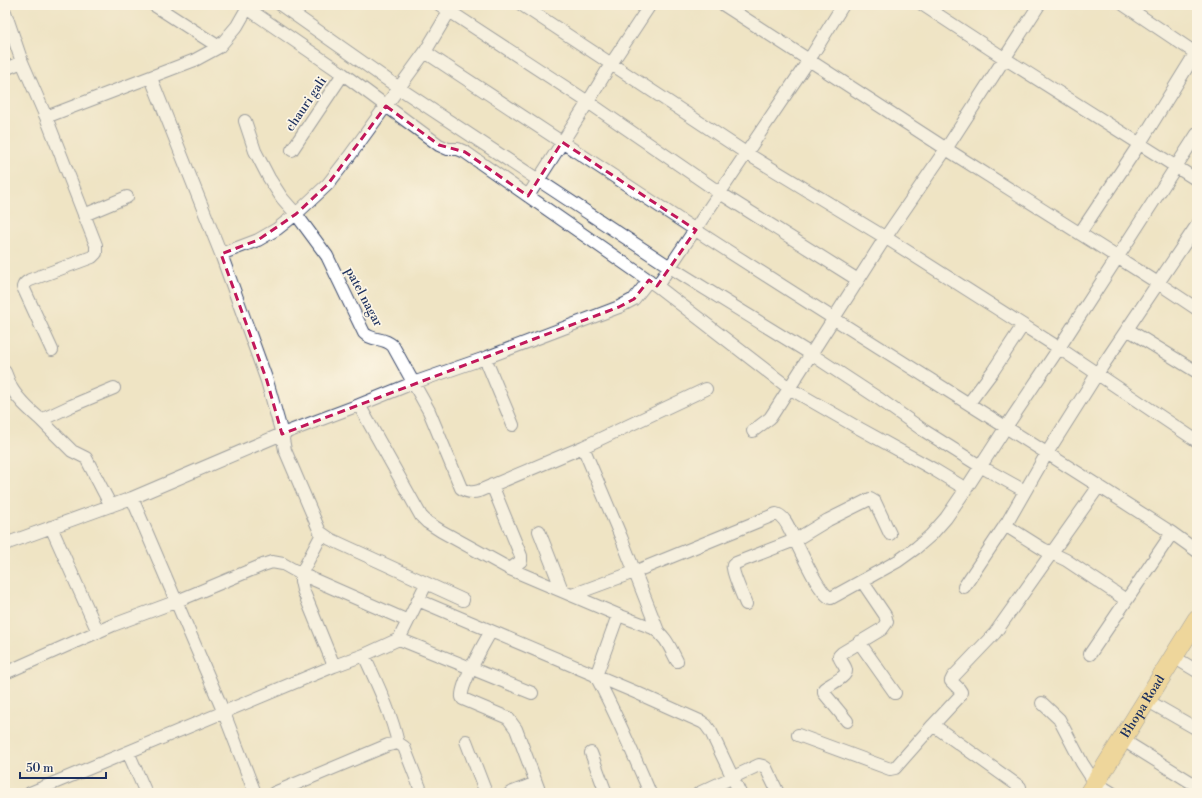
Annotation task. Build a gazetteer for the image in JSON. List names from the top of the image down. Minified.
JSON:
{"streets":{"main road":["Bhopa Road"],"street":["chauri gali","patel nagar"]},"scale_bar":"50 m"}
